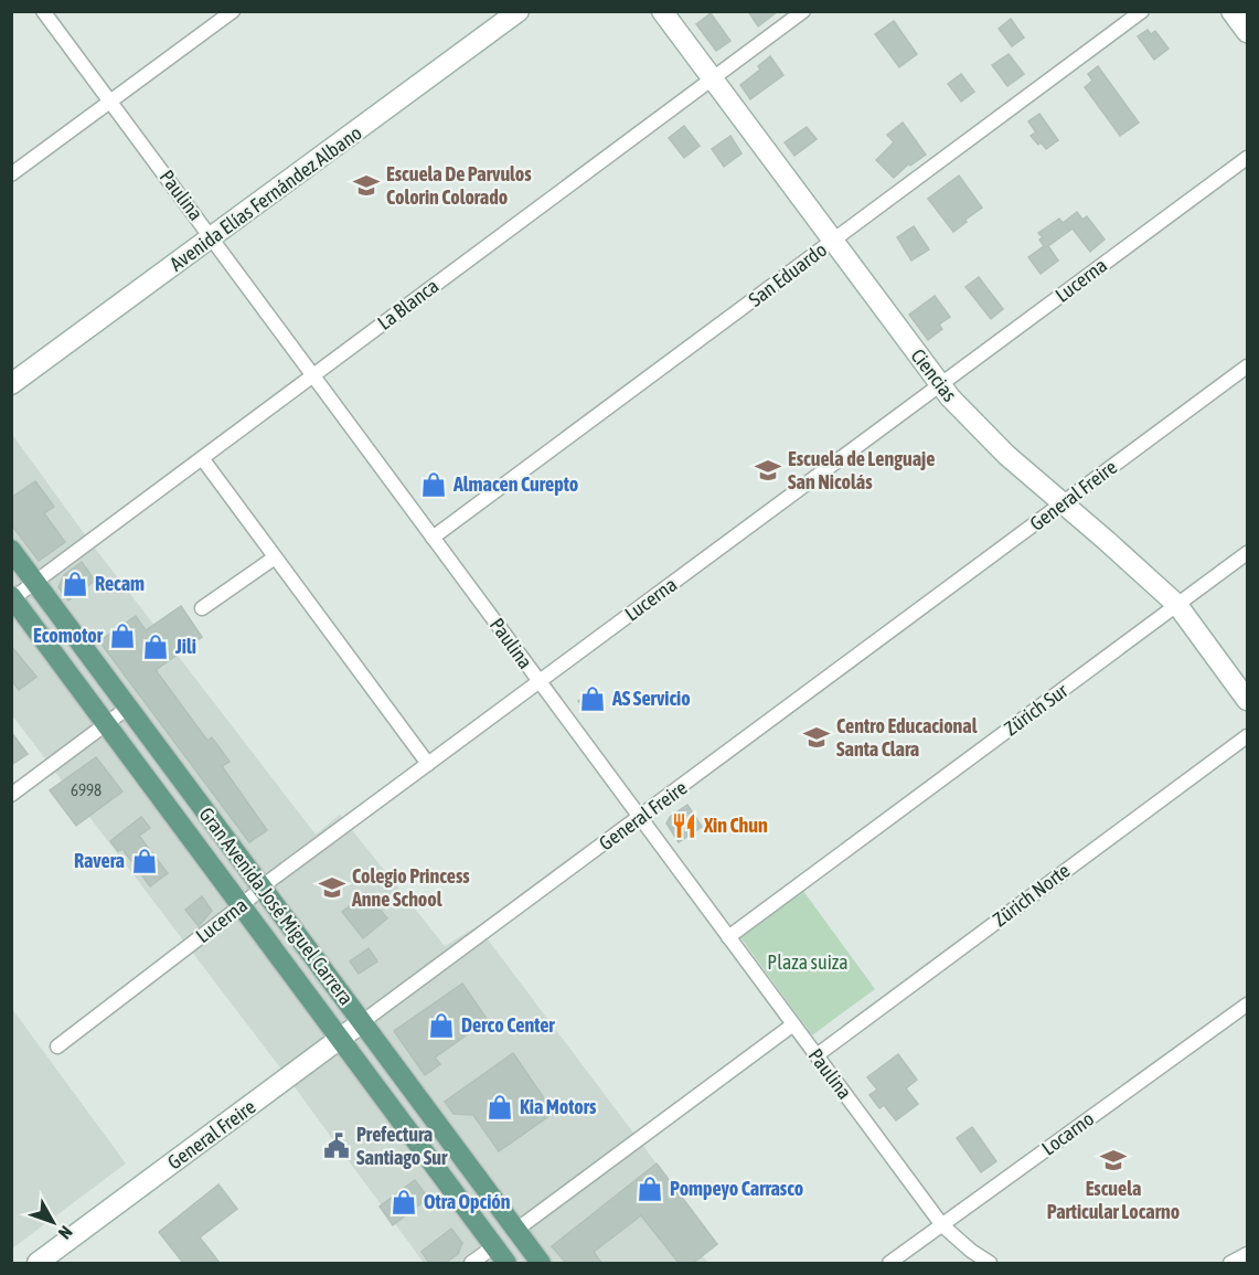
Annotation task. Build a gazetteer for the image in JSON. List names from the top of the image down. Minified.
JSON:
{"streets":{"main road":["Gran Avenida José Miguel Carrera"],"street":["Paulina","Avenida Elías Fernández Albano","San Eduardo","Lucerna","La Blanca","Ciencias","General Freire","Zürich Sur","Zürich Norte","Locarno"]},"crossings":[["Paulina","Avenida Elías Fernández Albano"],["Paulina","San Eduardo"],["Paulina","Lucerna"],["Paulina","La Blanca"],["Paulina","General Freire"],["Paulina","Zürich Sur"],["Paulina","Zürich Norte"],["Paulina","Locarno"],["San Eduardo","Ciencias"],["Lucerna","Ciencias"],["Lucerna","Gran Avenida José Miguel Carrera"],["La Blanca","Ciencias"],["La Blanca","Gran Avenida José Miguel Carrera"],["Ciencias","General Freire"],["Ciencias","Zürich Sur"],["General Freire","Gran Avenida José Miguel Carrera"]],"parks":["Plaza suiza"],"places":{"school or university":["Escuela De Parvulos Colorin Colorado","Escuela de Lenguaje San Nicolás","Centro Educacional Santa Clara","Colegio Princess Anne School","Escuela Particular Locarno"],"shop":["Almacen Curepto","Recam","Ecomotor","Jili","AS Servicio","Ravera","Derco Center","Kia Motors","Pompeyo Carrasco","Otra Opción"],"restaurant":["Xin Chun"],"public building":["Prefectura Santiago Sur"]},"house_numbers":["6998"],"north":"bottom right"}
